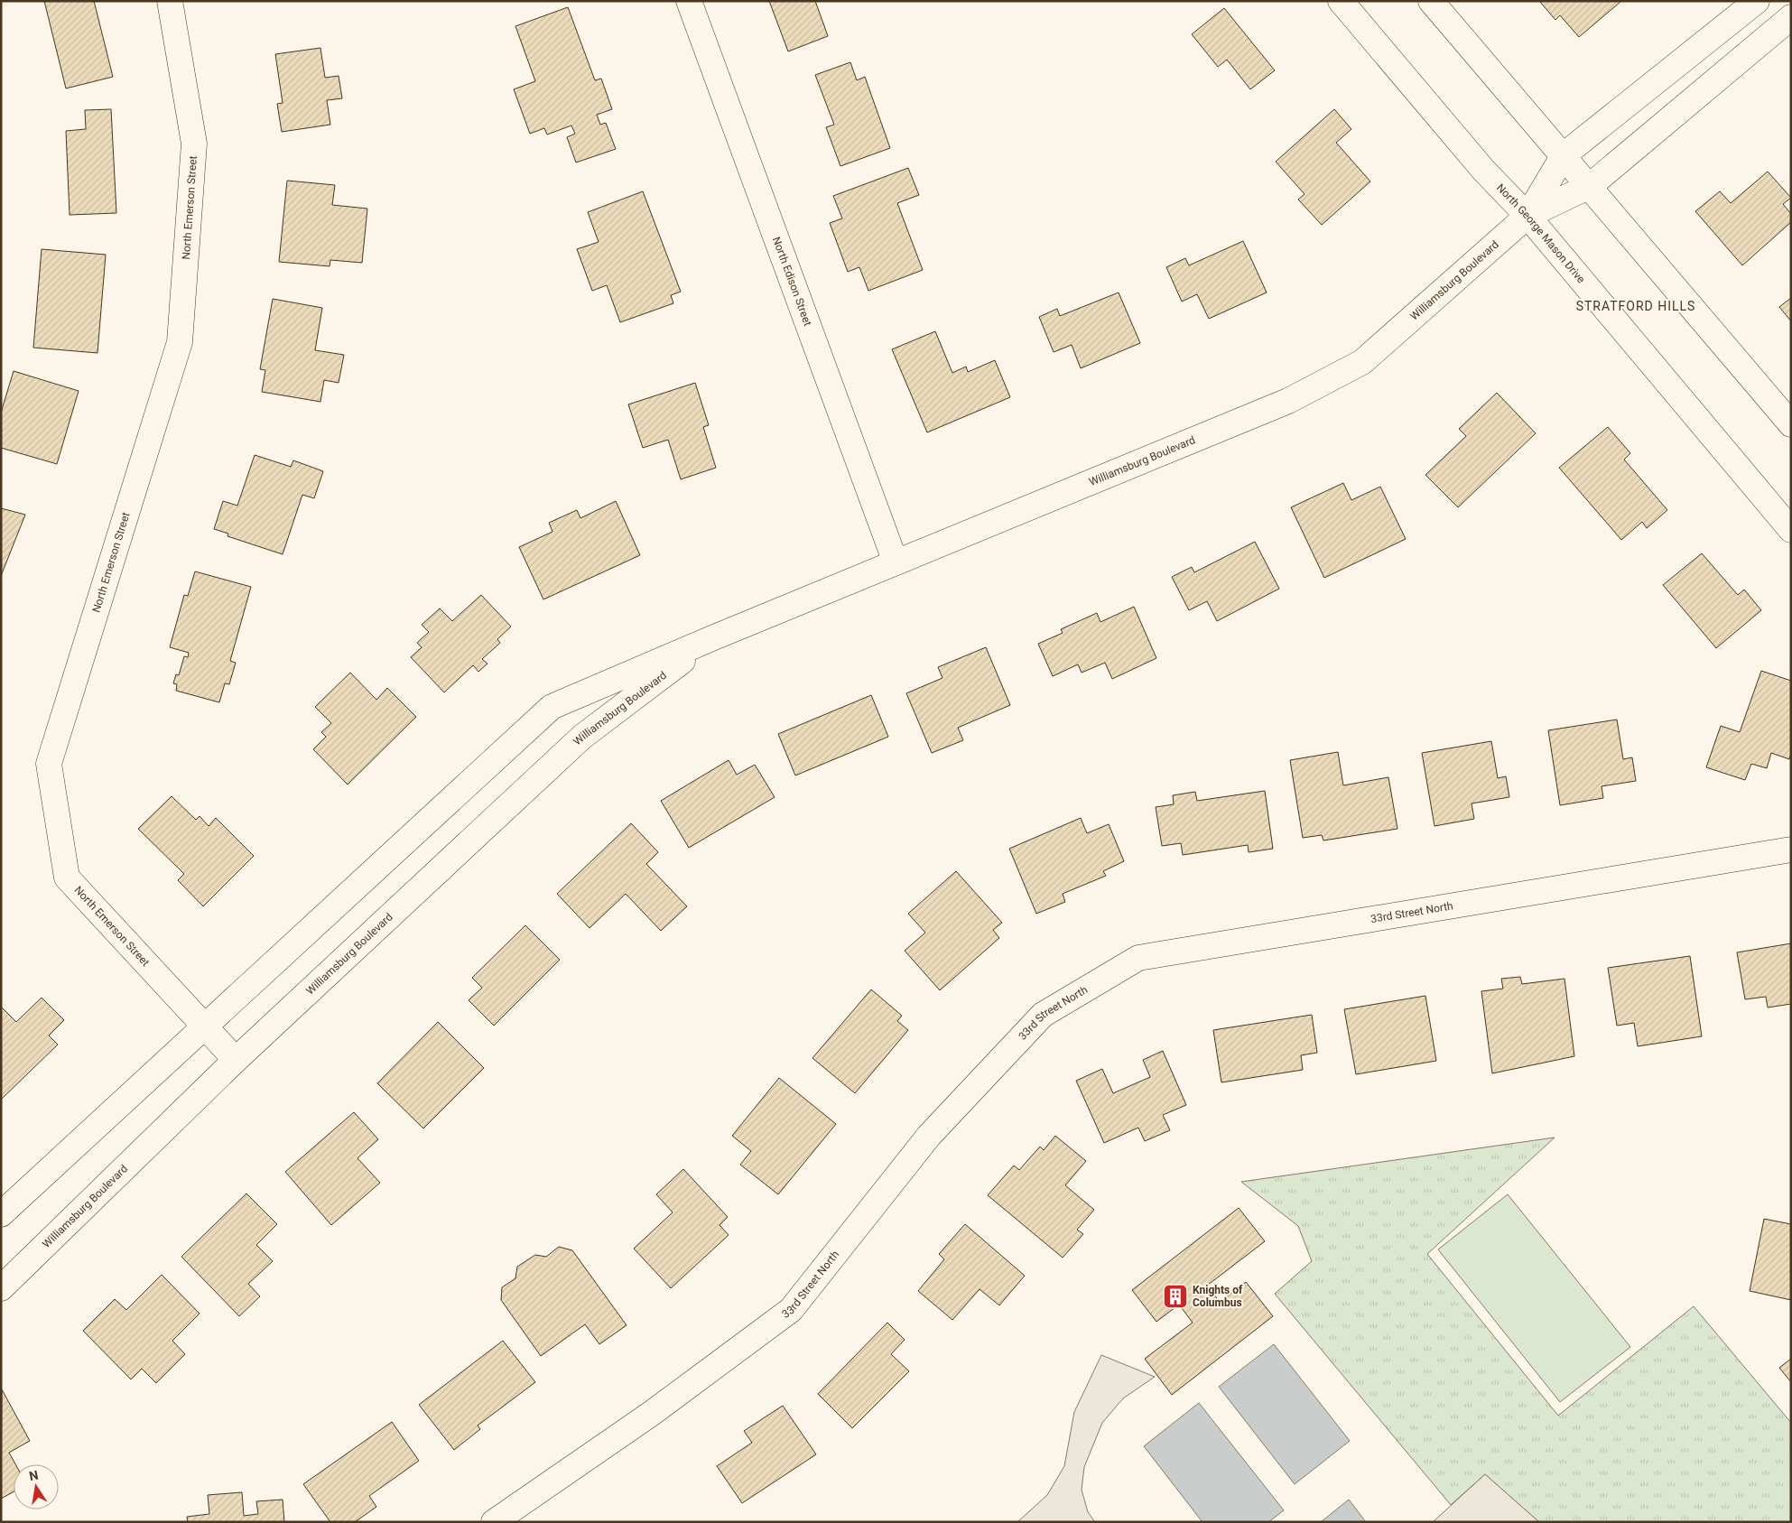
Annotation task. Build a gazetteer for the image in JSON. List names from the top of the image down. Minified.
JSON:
{"streets":{"street":["North Emerson Street","North George Mason Drive","Williamsburg Boulevard","North Edison Street","33rd Street North"]},"crossings":[["North Emerson Street","Williamsburg Boulevard"],["North George Mason Drive","Williamsburg Boulevard"],["Williamsburg Boulevard","North Edison Street"]],"districts":["STRATFORD HILLS"],"places":{"building":["Knights of Columbus"]},"north":"top"}
